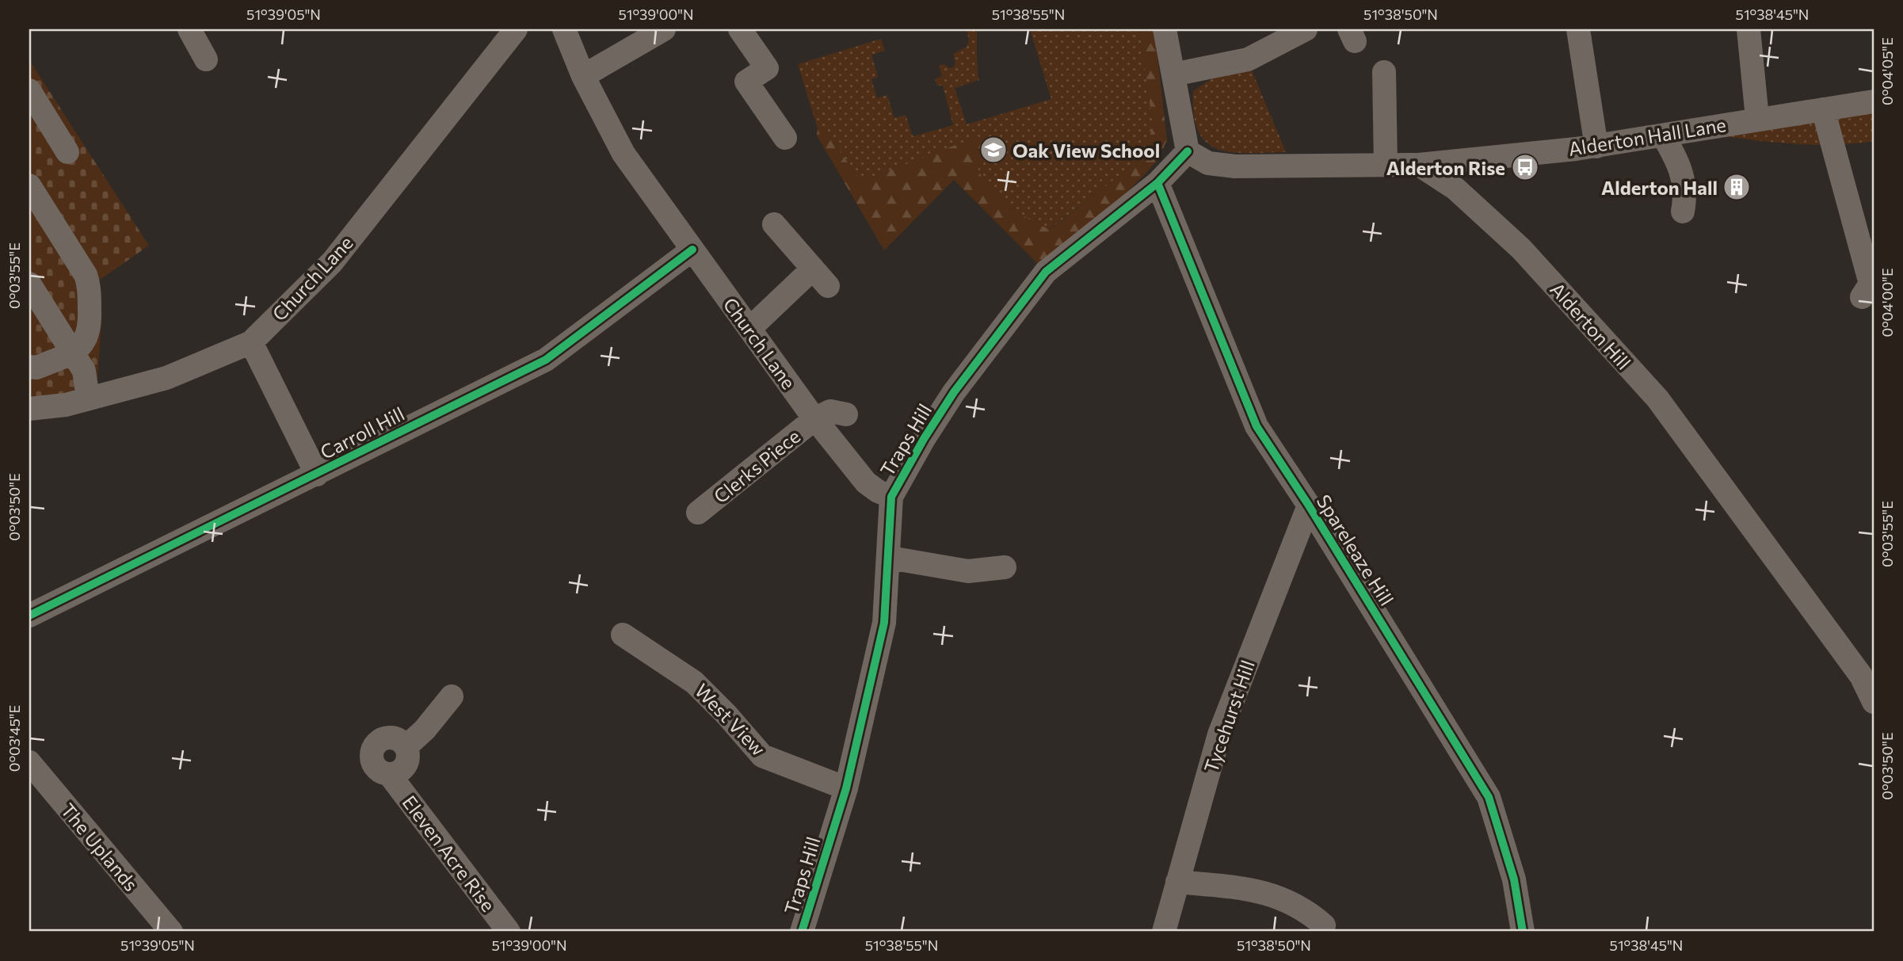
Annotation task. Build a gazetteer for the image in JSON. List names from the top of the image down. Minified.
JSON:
{"streets":{"street":["Alderton Hall Lane","Church Lane","Alderton Hill","Carroll Hill","Traps Hill","Clerks Piece","Spareleaze Hill","Tycehurst Hill","West View","The Uplands","Eleven Acre Rise"]},"crossings":[["Alderton Hall Lane","Alderton Hill"],["Church Lane","Carroll Hill"],["Church Lane","Traps Hill"],["Church Lane","Clerks Piece"],["Traps Hill","Spareleaze Hill"],["Traps Hill","West View"],["Spareleaze Hill","Tycehurst Hill"]],"places":{"school or university":["Oak View School"],"bus stop":["Alderton Rise"],"building":["Alderton Hall"]},"coordinates":["51°39'05\"N","51°39'00\"N","51°38'55\"N","51°38'50\"N","51°38'45\"N","0°04'05\"E","0°03'55\"E","0°04'00\"E","0°03'50\"E","0°03'45\"E"]}
